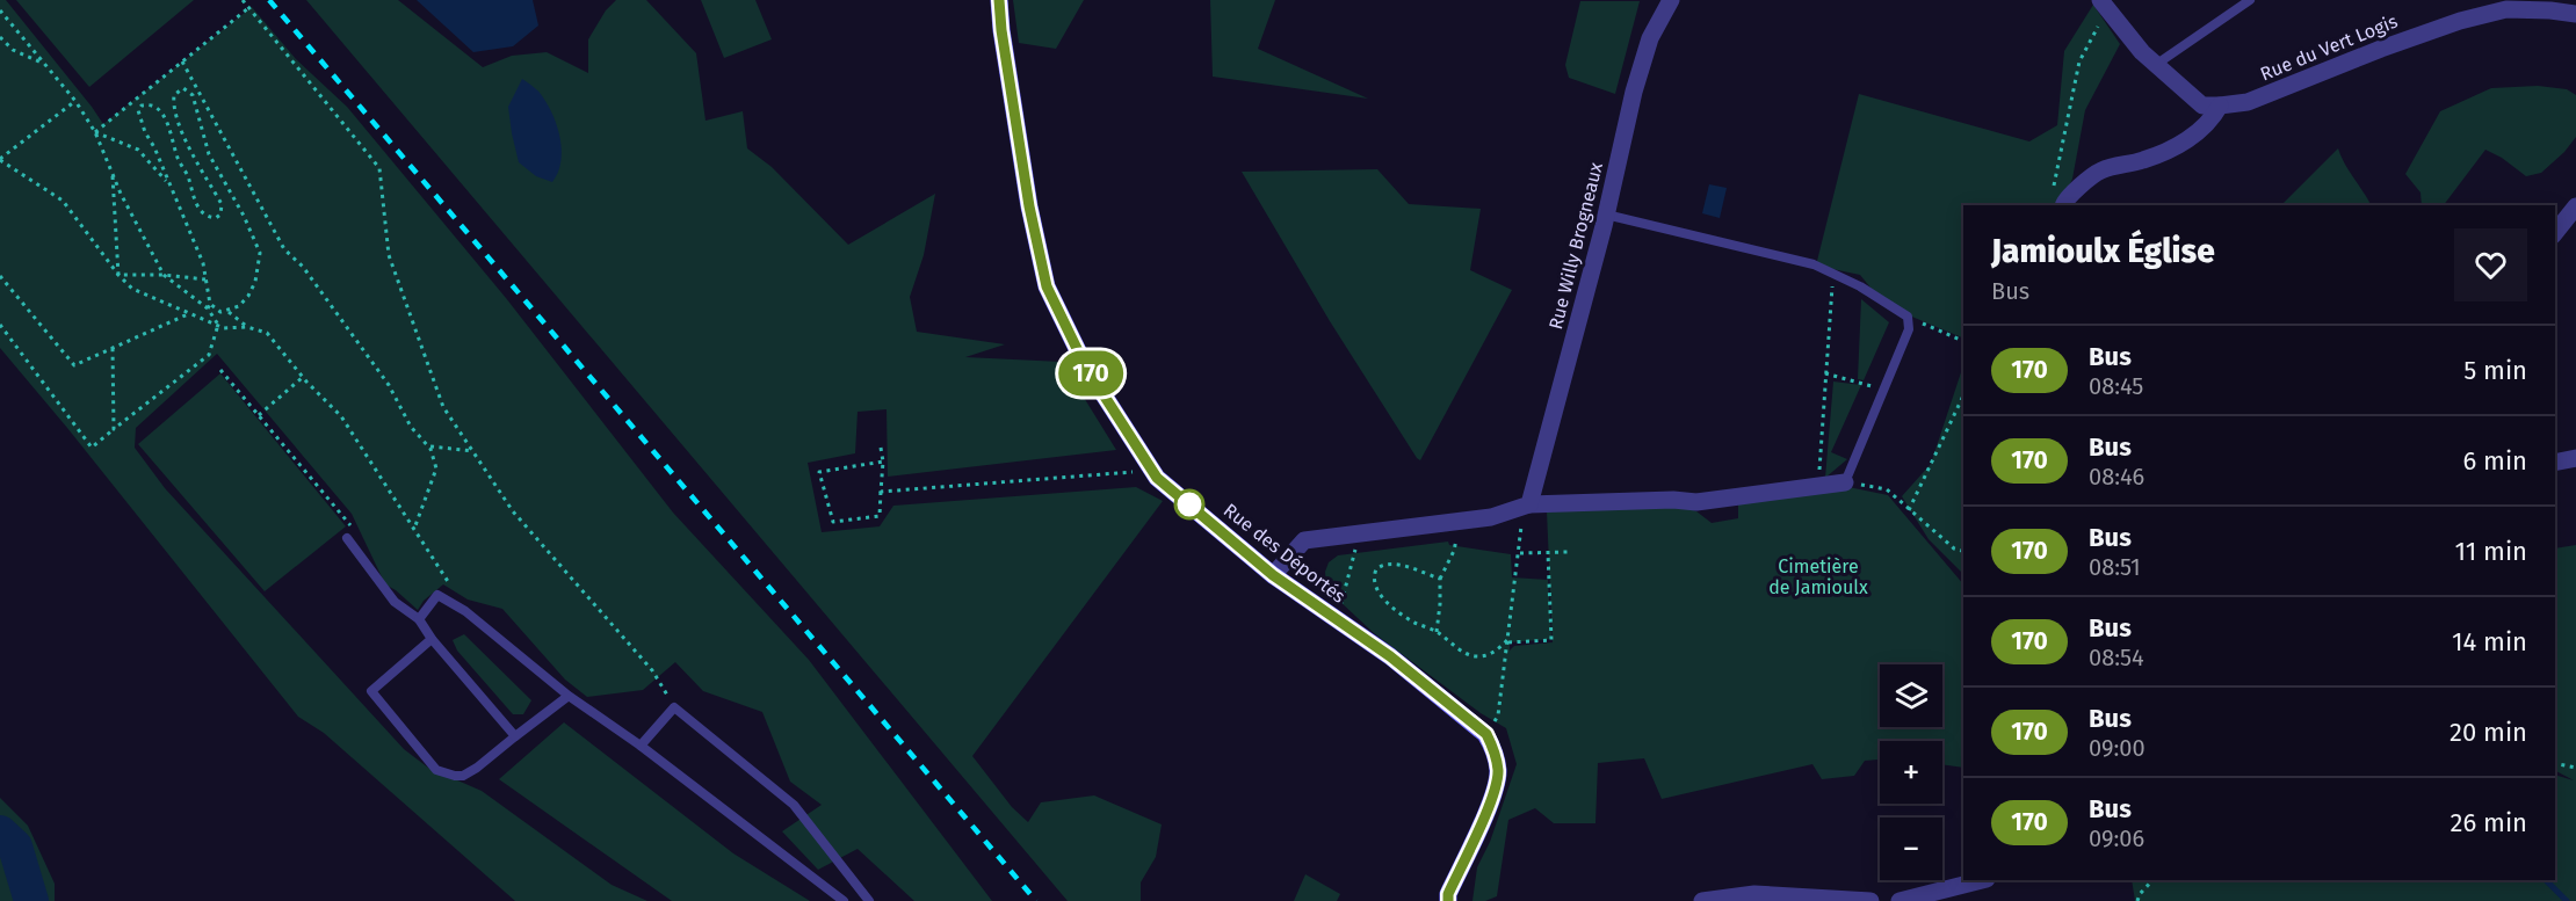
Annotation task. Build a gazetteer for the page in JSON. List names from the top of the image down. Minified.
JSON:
{"streets":{"street":["Rue du Vert Logis","Rue Willy Brogneaux","Rue des Déportés"]},"parks":["Cimetière de Jamioulx"],"lines":["bus line 170"],"page":{"on_map":"170","heading":["Jamioulx Église","Bus"],"list":[{"mark":"170","name":"Bus","note":"08:45","value":"5 min"},{"mark":"170","name":"Bus","note":"08:46","value":"6 min"},{"mark":"170","name":"Bus","note":"08:51","value":"11 min"},{"mark":"170","name":"Bus","note":"08:54","value":"14 min"},{"mark":"170","name":"Bus","note":"09:00","value":"20 min"},{"mark":"170","name":"Bus","note":"09:06","value":"26 min"}],"map_buttons":["+","−"]}}
